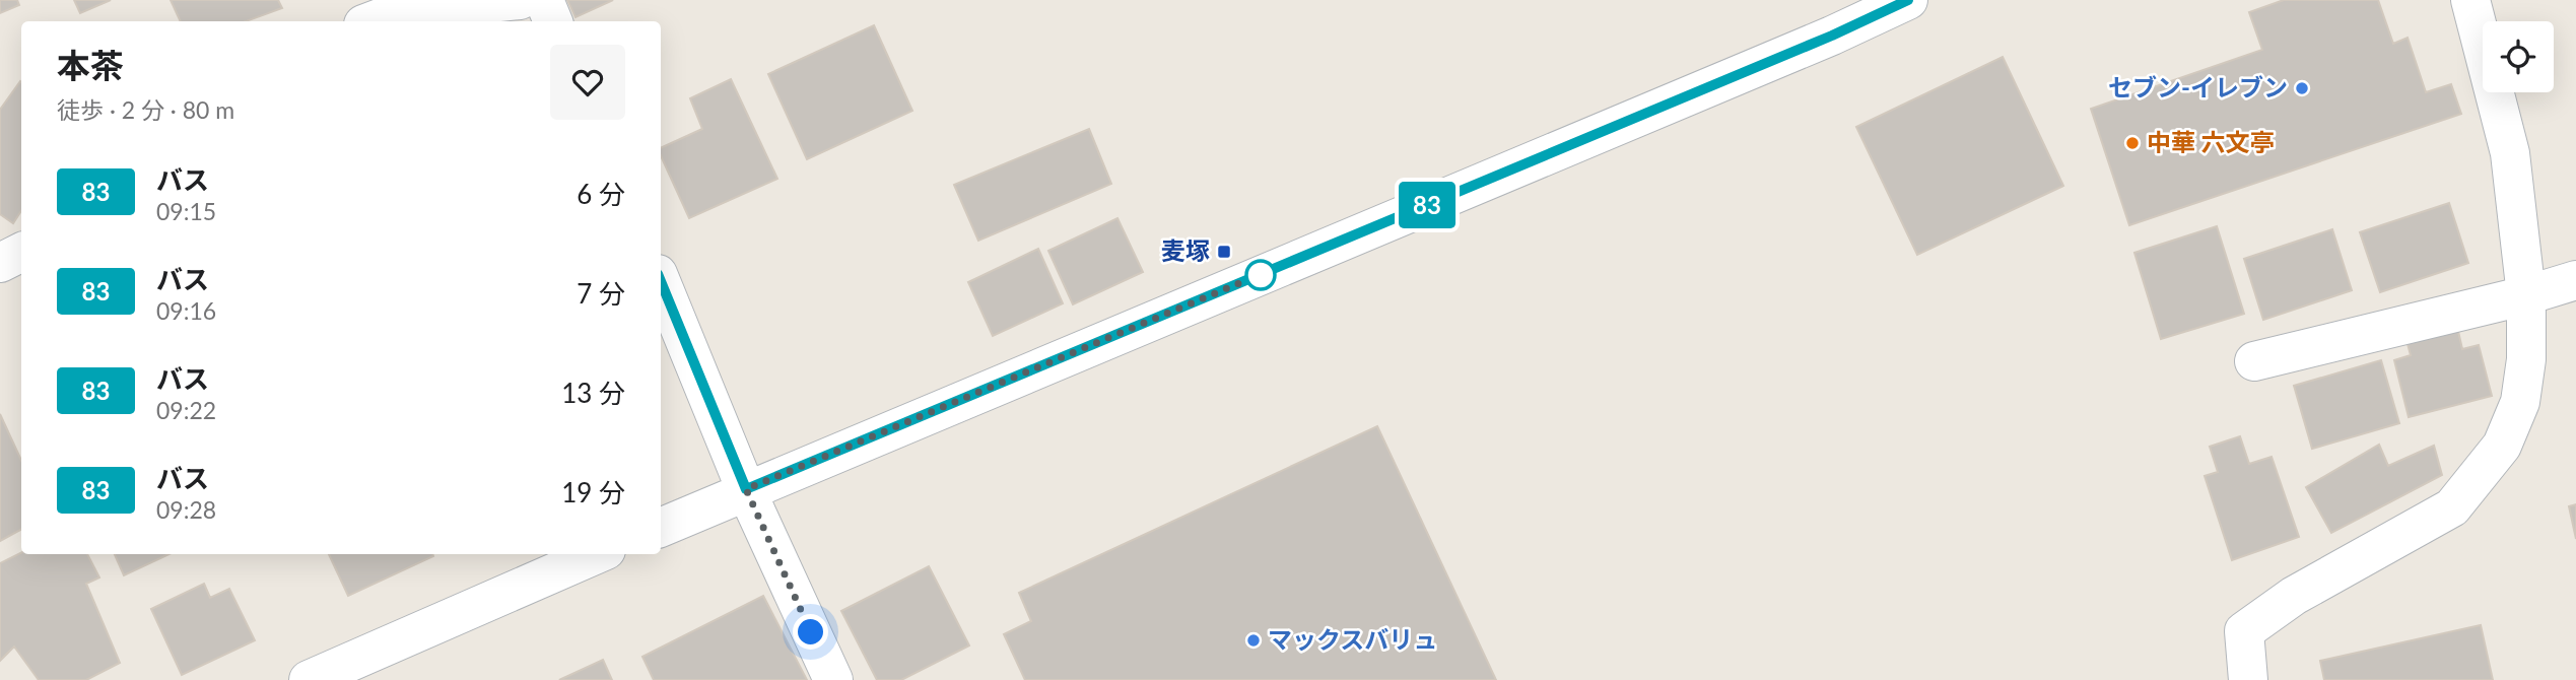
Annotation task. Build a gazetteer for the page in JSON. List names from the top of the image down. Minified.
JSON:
{"places":{"other":["セブン-イレブン","中華 六文亭","マックスバリュ"],"transit":["麦塚"]},"lines":["bus line 83"],"page":{"on_map":"83","heading":["本茶","徒歩 · 2 分 · 80 m"],"list":[{"mark":"83","name":"バス","note":"09:15","value":"6 分"},{"mark":"83","name":"バス","note":"09:16","value":"7 分"},{"mark":"83","name":"バス","note":"09:22","value":"13 分"},{"mark":"83","name":"バス","note":"09:28","value":"19 分"}]}}
